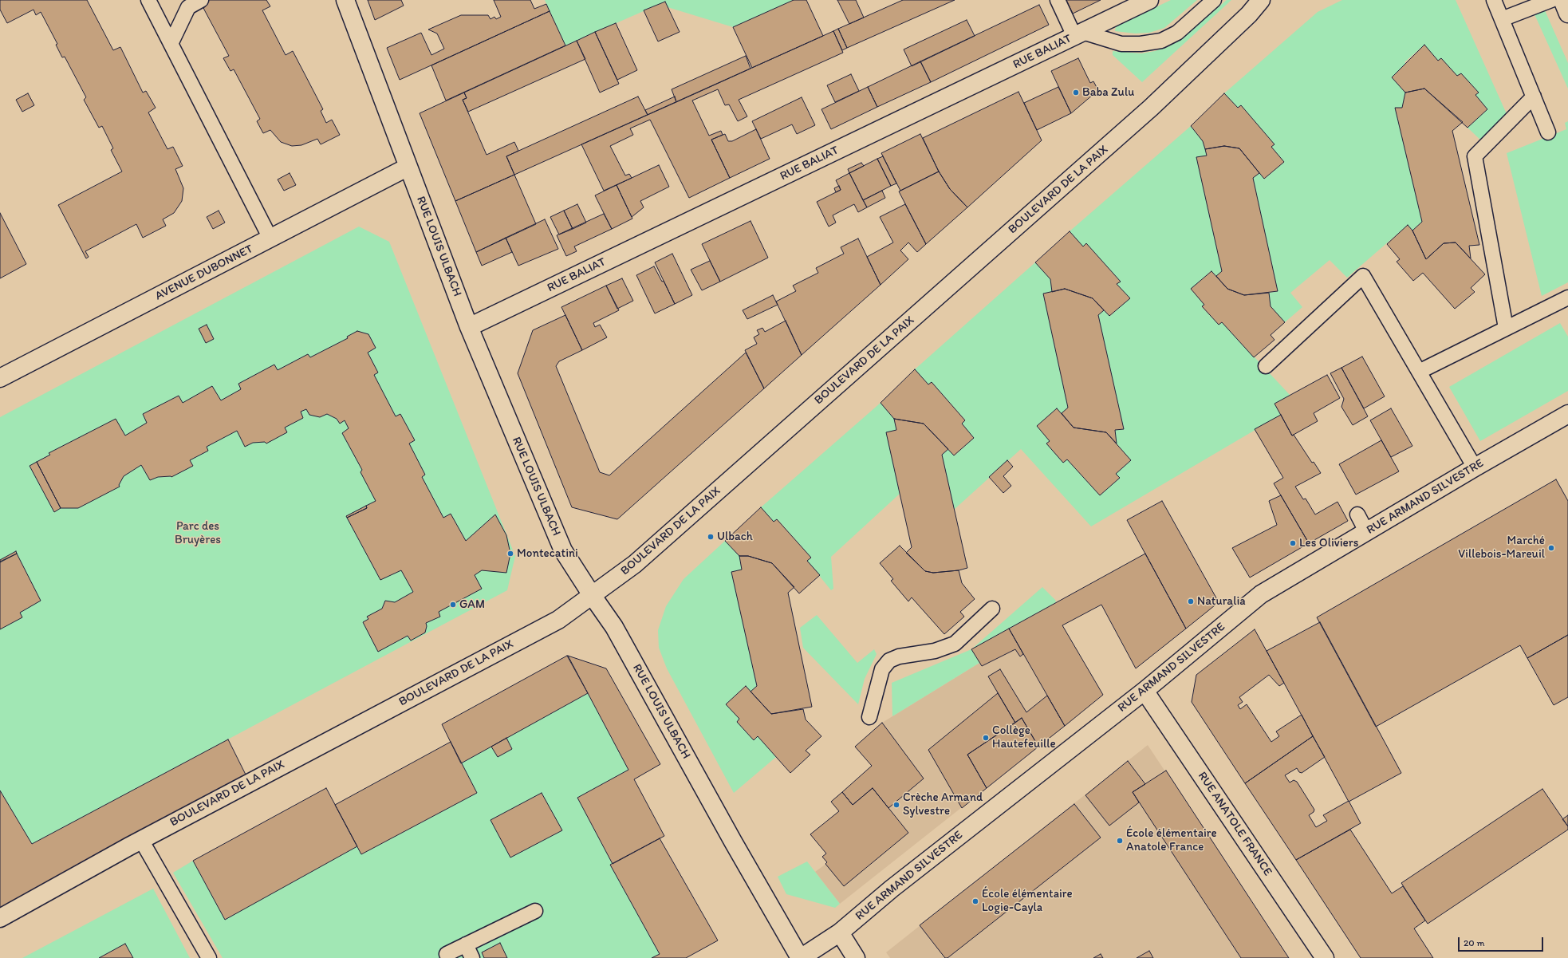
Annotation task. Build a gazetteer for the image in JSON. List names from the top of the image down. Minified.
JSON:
{"streets":{"street":["RUE BALIAT","BOULEVARD DE LA PAIX","RUE LOUIS ULBACH","AVENUE DUBONNET","RUE ARMAND SILVESTRE","RUE ANATOLE FRANCE"]},"crossings":[["RUE BALIAT","RUE LOUIS ULBACH"],["BOULEVARD DE LA PAIX","RUE LOUIS ULBACH"],["RUE LOUIS ULBACH","AVENUE DUBONNET"],["RUE LOUIS ULBACH","RUE ARMAND SILVESTRE"],["RUE ARMAND SILVESTRE","RUE ANATOLE FRANCE"]],"parks":["Parc des Bruyères"],"places":["Baba Zulu","Ulbach","Les Oliviers","Marché Villebois-Mareuil","Montecatini","Naturalia","GAM","Collège Hautefeuille","Crèche Armand Sylvestre","École élémentaire Anatole France","École élémentaire Logie-Cayla"],"scale_bar":"20 m"}
